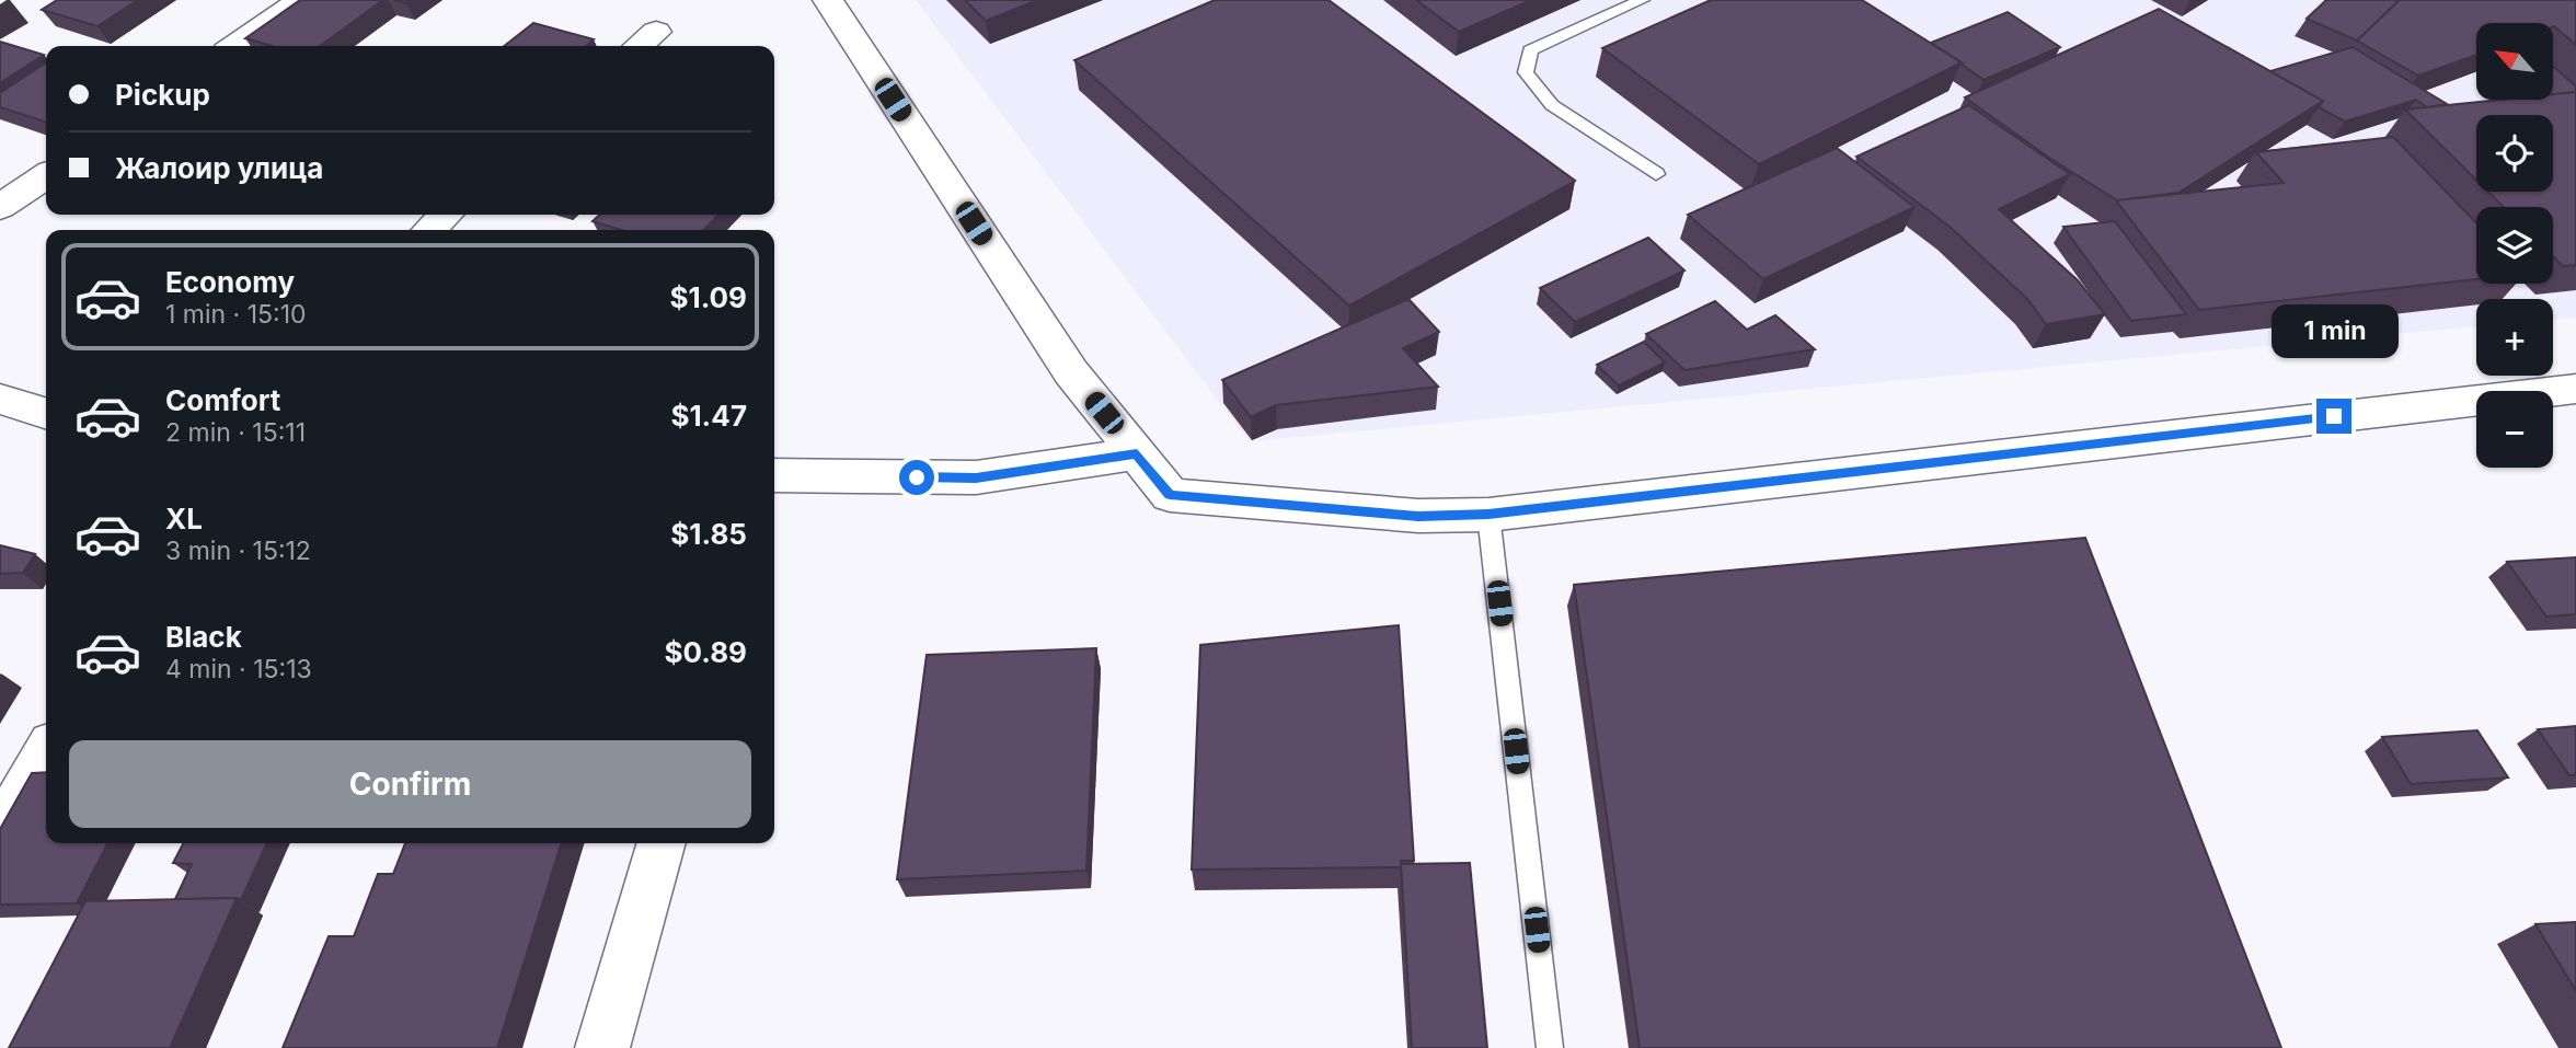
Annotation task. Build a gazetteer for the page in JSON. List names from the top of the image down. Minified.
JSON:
{"north":"top left","page":{"map_buttons":["+","−"],"banner":["Pickup","Жалоир улица"],"list":[{"name":"Economy","note":"1 min · 15:10","value":"$1.09"},{"name":"Comfort","note":"2 min · 15:11","value":"$1.47"},{"name":"XL","note":"3 min · 15:12","value":"$1.85"},{"name":"Black","note":"4 min · 15:13","value":"$0.89"}],"bubble":"1 min","buttons":"Confirm"}}
